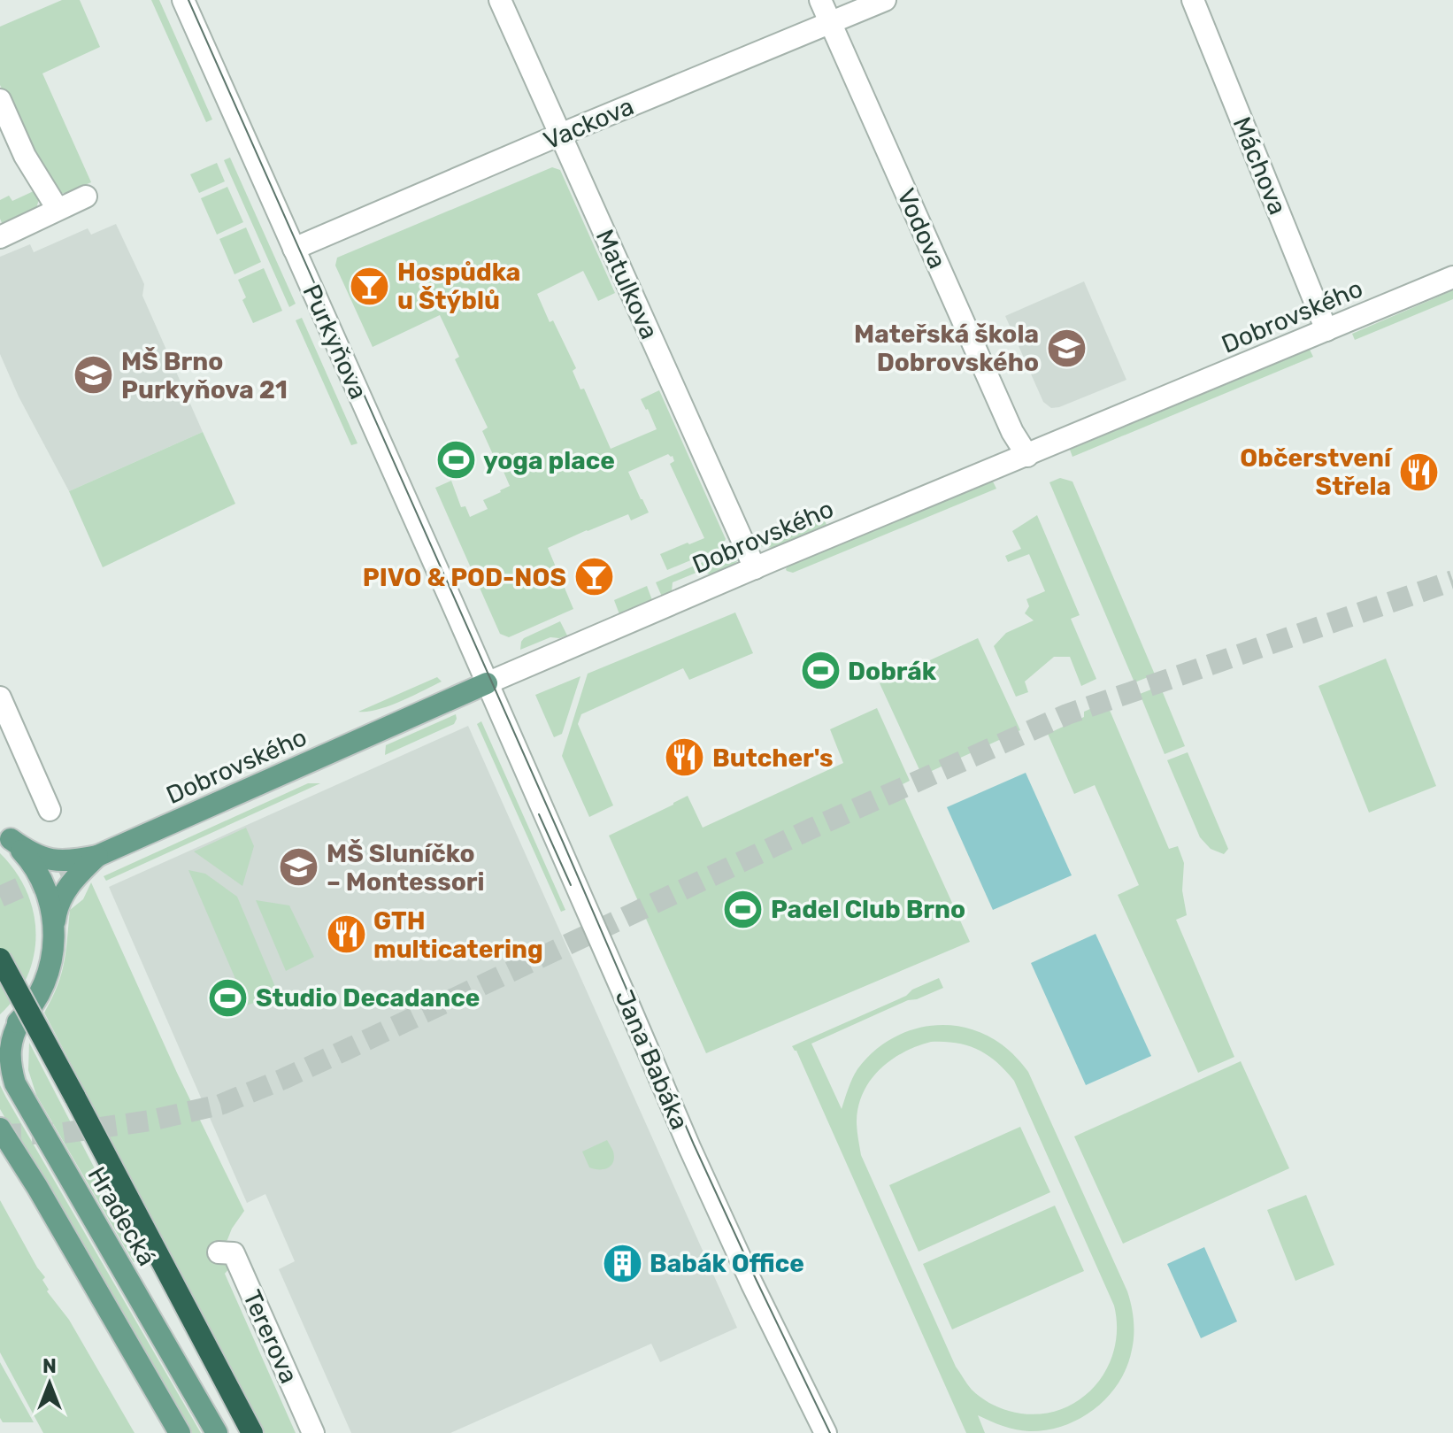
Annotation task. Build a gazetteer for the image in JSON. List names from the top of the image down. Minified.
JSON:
{"streets":{"main road":["Dobrovského","Hradecká"],"street":["Vackova","Máchova","Vodova","Matulkova","Purkyňova","Jana Babáka","Tererova"]},"crossings":[["Vackova","Vodova"],["Vackova","Matulkova"],["Vackova","Purkyňova"],["Máchova","Dobrovského"],["Vodova","Dobrovského"],["Matulkova","Dobrovského"],["Dobrovského","Purkyňova"],["Dobrovského","Jana Babáka"],["Purkyňova","Jana Babáka"]],"places":{"bar":["Hospůdka u Štýblů","PIVO & POD-NOS"],"school or university":["Mateřská škola Dobrovského","MŠ Brno Purkyňova 21","MŠ Sluníčko – Montessori"],"sports":["yoga place","Dobrák","Padel Club Brno","Studio Decadance"],"restaurant":["Občerstvení Střela","Butcher's","GTH multicatering"],"building":["Babák Office"]},"north":"top"}
